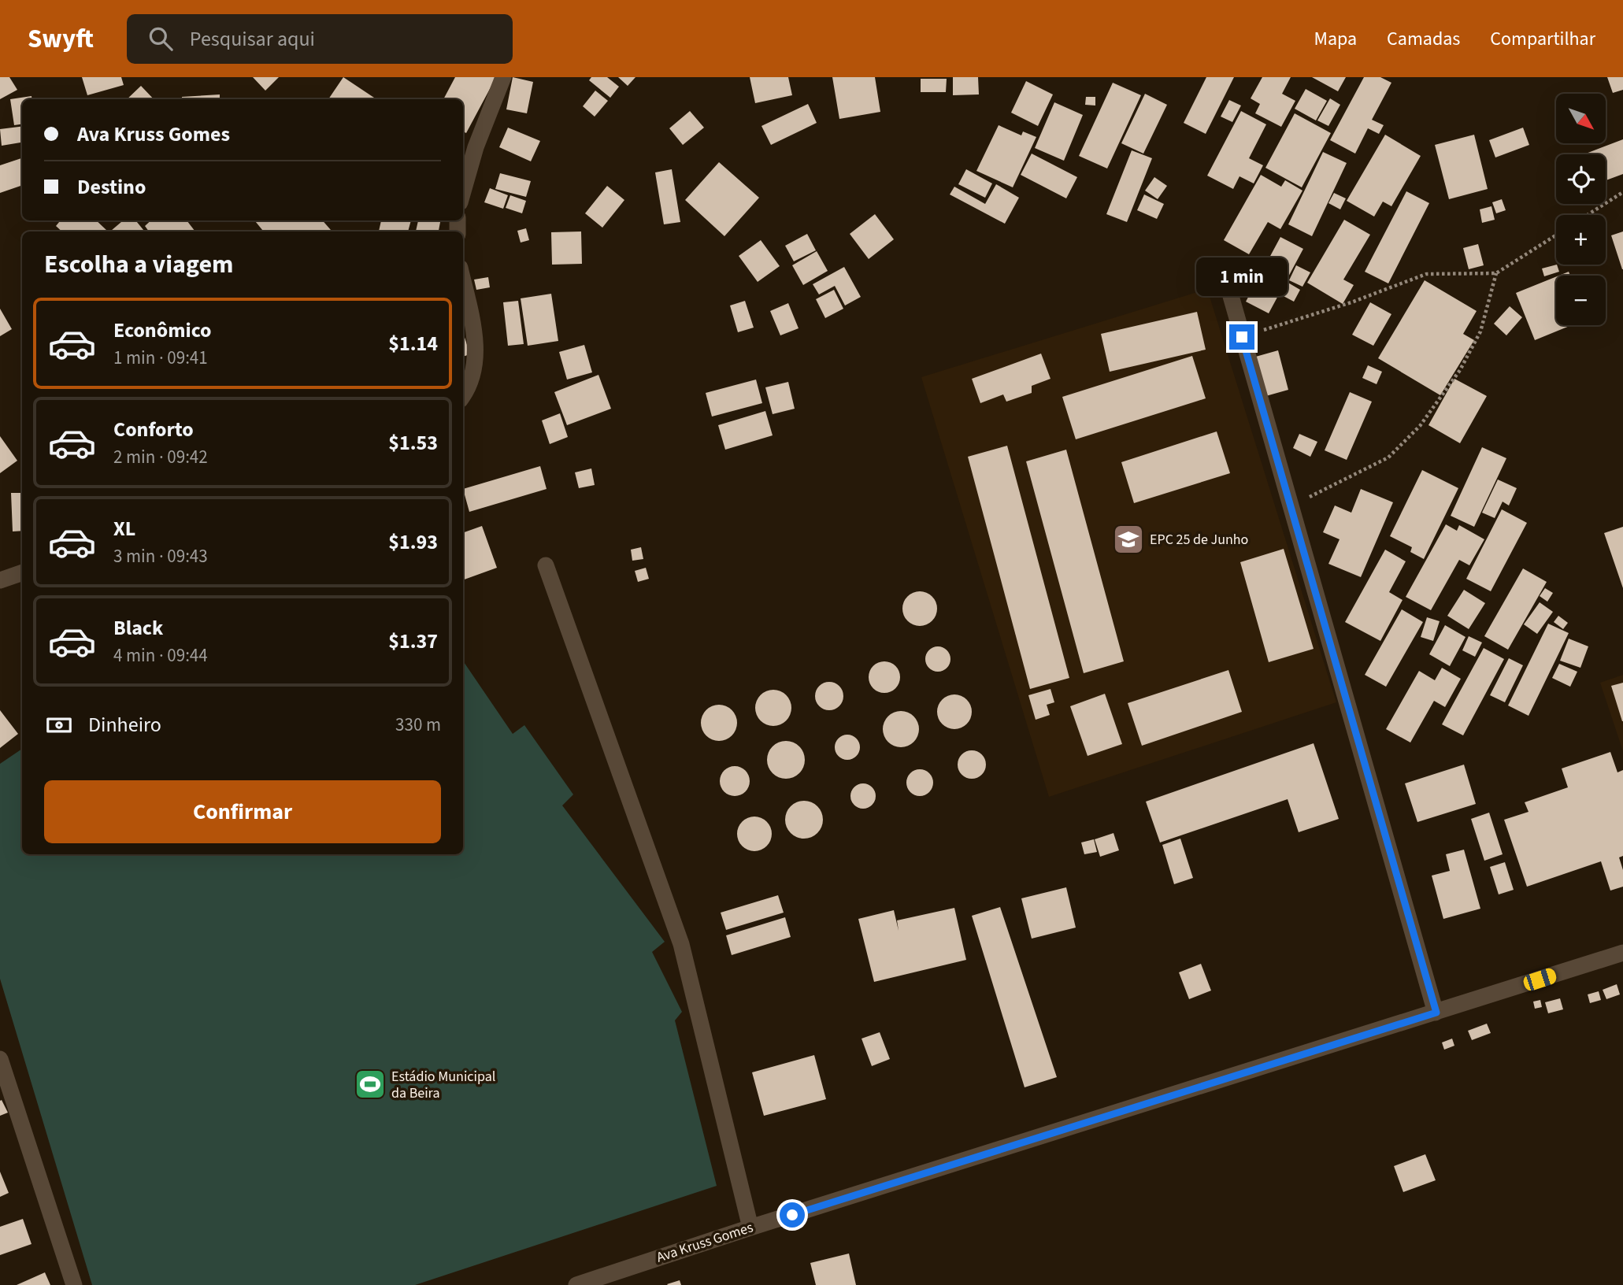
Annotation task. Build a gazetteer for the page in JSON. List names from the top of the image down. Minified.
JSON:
{"streets":{"street":["Ava Kruss Gomes"]},"places":{"school or university":["EPC 25 de Junho"],"sports":["Estádio Municipal da Beira"]},"north":"bottom right","page":{"header":"Swyft","search":"Pesquisar aqui","nav":["Mapa","Camadas","Compartilhar"],"map_buttons":["+","−"],"banner":["Ava Kruss Gomes","Destino"],"heading":"Escolha a viagem","bubble":"1 min","list":[{"name":"Econômico","note":"1 min · 09:41","value":"$1.14"},{"name":"Conforto","note":"2 min · 09:42","value":"$1.53"},{"name":"XL","note":"3 min · 09:43","value":"$1.93"},{"name":"Black","note":"4 min · 09:44","value":"$1.37"}],"pay":["Dinheiro","330 m"],"buttons":"Confirmar"}}
